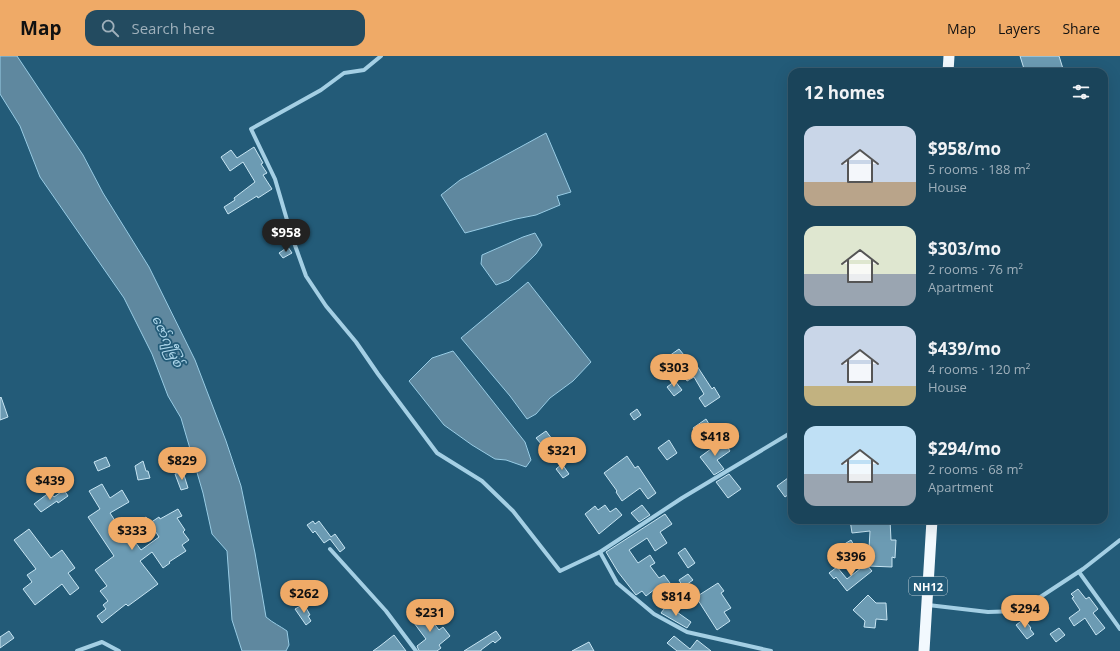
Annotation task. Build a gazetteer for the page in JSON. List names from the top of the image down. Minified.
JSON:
{"streets":{"highway":["NH12"]},"water":["ဇော်ဂျီမြစ်"],"page":{"header":"Map","search":"Search here","nav":["Map","Layers","Share"],"heading":"12 homes","list":[{"name":"$958/mo","note":"5 rooms · 188 m² · House"},{"name":"$303/mo","note":"2 rooms · 76 m² · Apartment"},{"name":"$439/mo","note":"4 rooms · 120 m² · House"},{"name":"$294/mo","note":"2 rooms · 68 m² · Apartment"}],"price":["$958","$303","$418","$321","$829","$439","$333","$396","$262","$814","$294","$231"]}}
